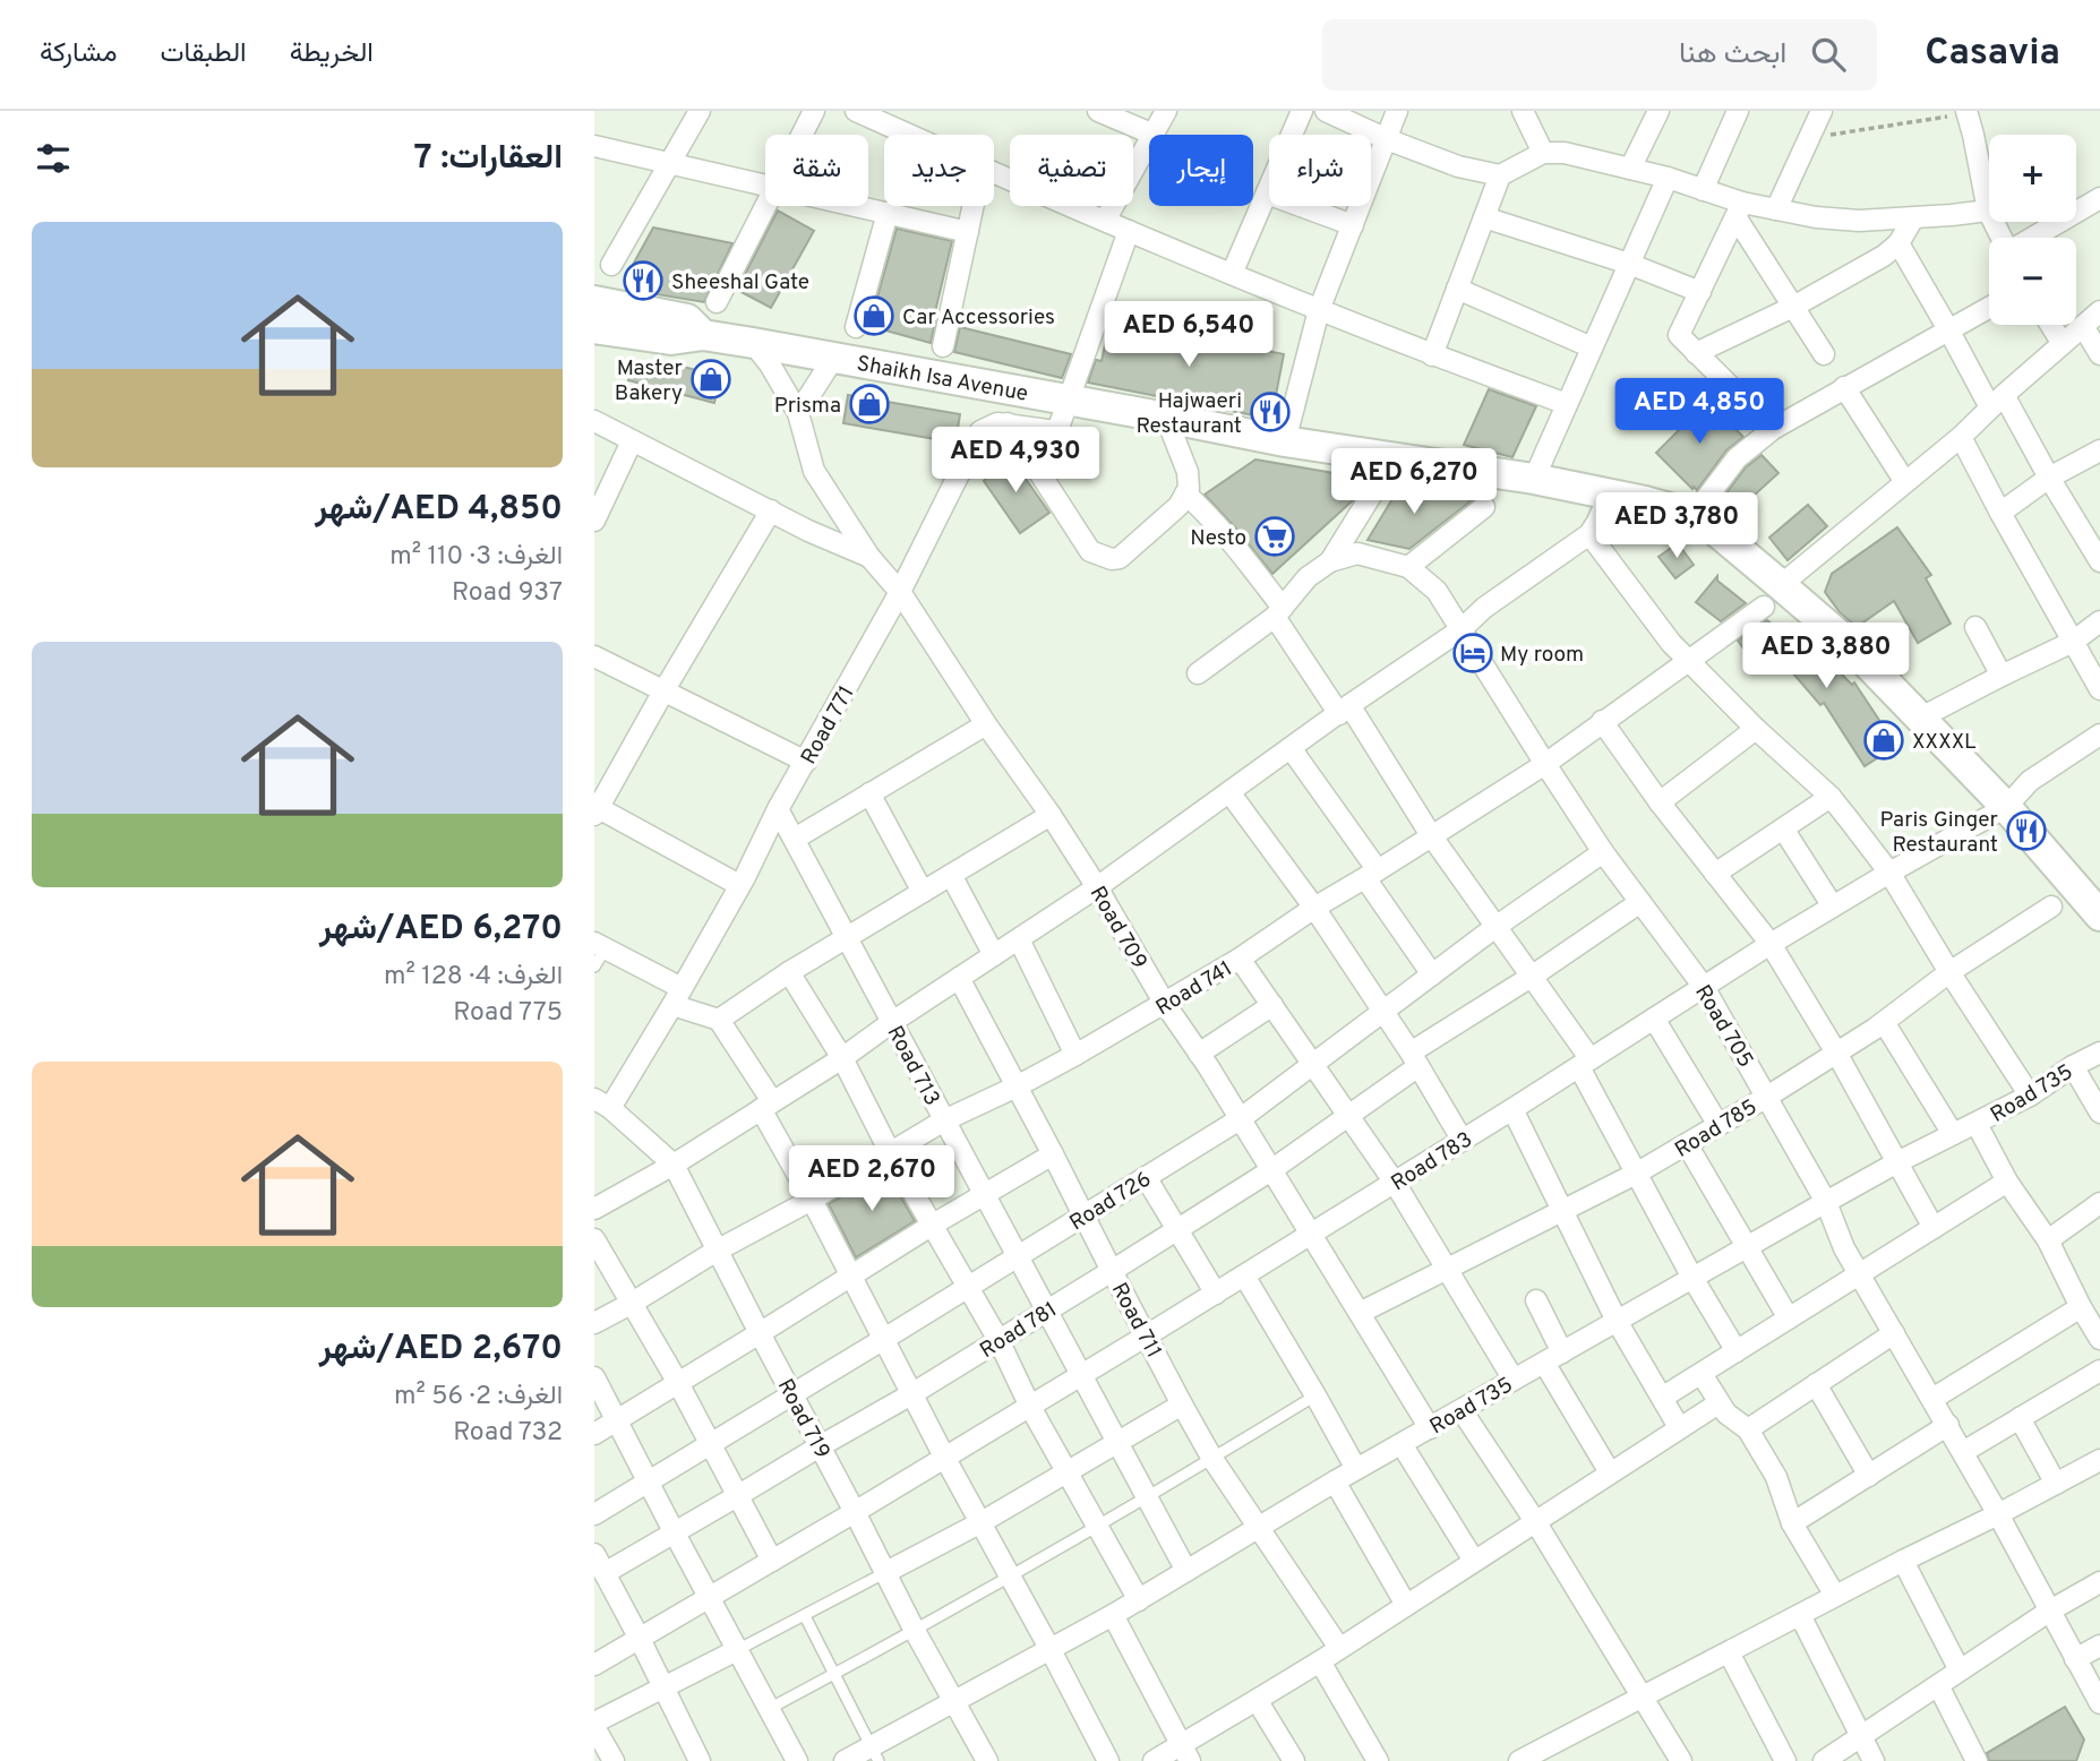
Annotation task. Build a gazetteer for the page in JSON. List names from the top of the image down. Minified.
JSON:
{"streets":{"street":["Shaikh Isa Avenue","Road 771","Road 709","Road 741","Road 705","Road 713","Road 735","Road 785","Road 783","Road 726","Road 711","Road 781","Road 719"]},"crossings":[["Shaikh Isa Avenue","Road 709"],["Shaikh Isa Avenue","Road 741"],["Shaikh Isa Avenue","Road 783"],["Road 771","Road 709"],["Road 771","Road 713"],["Road 771","Road 719"],["Road 709","Road 741"],["Road 709","Road 735"],["Road 709","Road 785"],["Road 709","Road 783"],["Road 709","Road 726"],["Road 709","Road 781"],["Road 741","Road 705"],["Road 741","Road 713"],["Road 741","Road 711"],["Road 741","Road 719"],["Road 705","Road 735"],["Road 705","Road 785"],["Road 705","Road 783"],["Road 705","Road 726"],["Road 705","Road 781"],["Road 713","Road 735"],["Road 713","Road 783"],["Road 713","Road 726"],["Road 713","Road 781"],["Road 735","Road 711"],["Road 735","Road 719"],["Road 783","Road 711"],["Road 783","Road 719"],["Road 726","Road 711"],["Road 726","Road 719"],["Road 711","Road 781"],["Road 781","Road 719"]],"places":{"restaurant":["Sheeshal Gate","Hajwaeri Restaurant","Paris Ginger Restaurant"],"shop":["Car Accessories","Master Bakery","Prisma","XXXXL"],"supermarket":["Nesto"],"hotel":["My room"]},"page":{"header":"Casavia","search":"ابحث هنا","nav":["الخريطة","الطبقات","مشاركة"],"heading":"العقارات: 7","map_buttons":["+","−"],"chip":["شراء","إيجار","تصفية","جديد","شقة"],"list":[{"name":"AED 4,850/شهر","note":"الغرف: 3 · 110 m² · Road 937"},{"name":"AED 6,270/شهر","note":"الغرف: 4 · 128 m² · Road 775"},{"name":"AED 2,670/شهر","note":"الغرف: 2 · 56 m² · Road 732"}],"price":["AED 6,540","AED 4,850","AED 4,930","AED 6,270","AED 3,780","AED 3,880","AED 2,670"]}}
